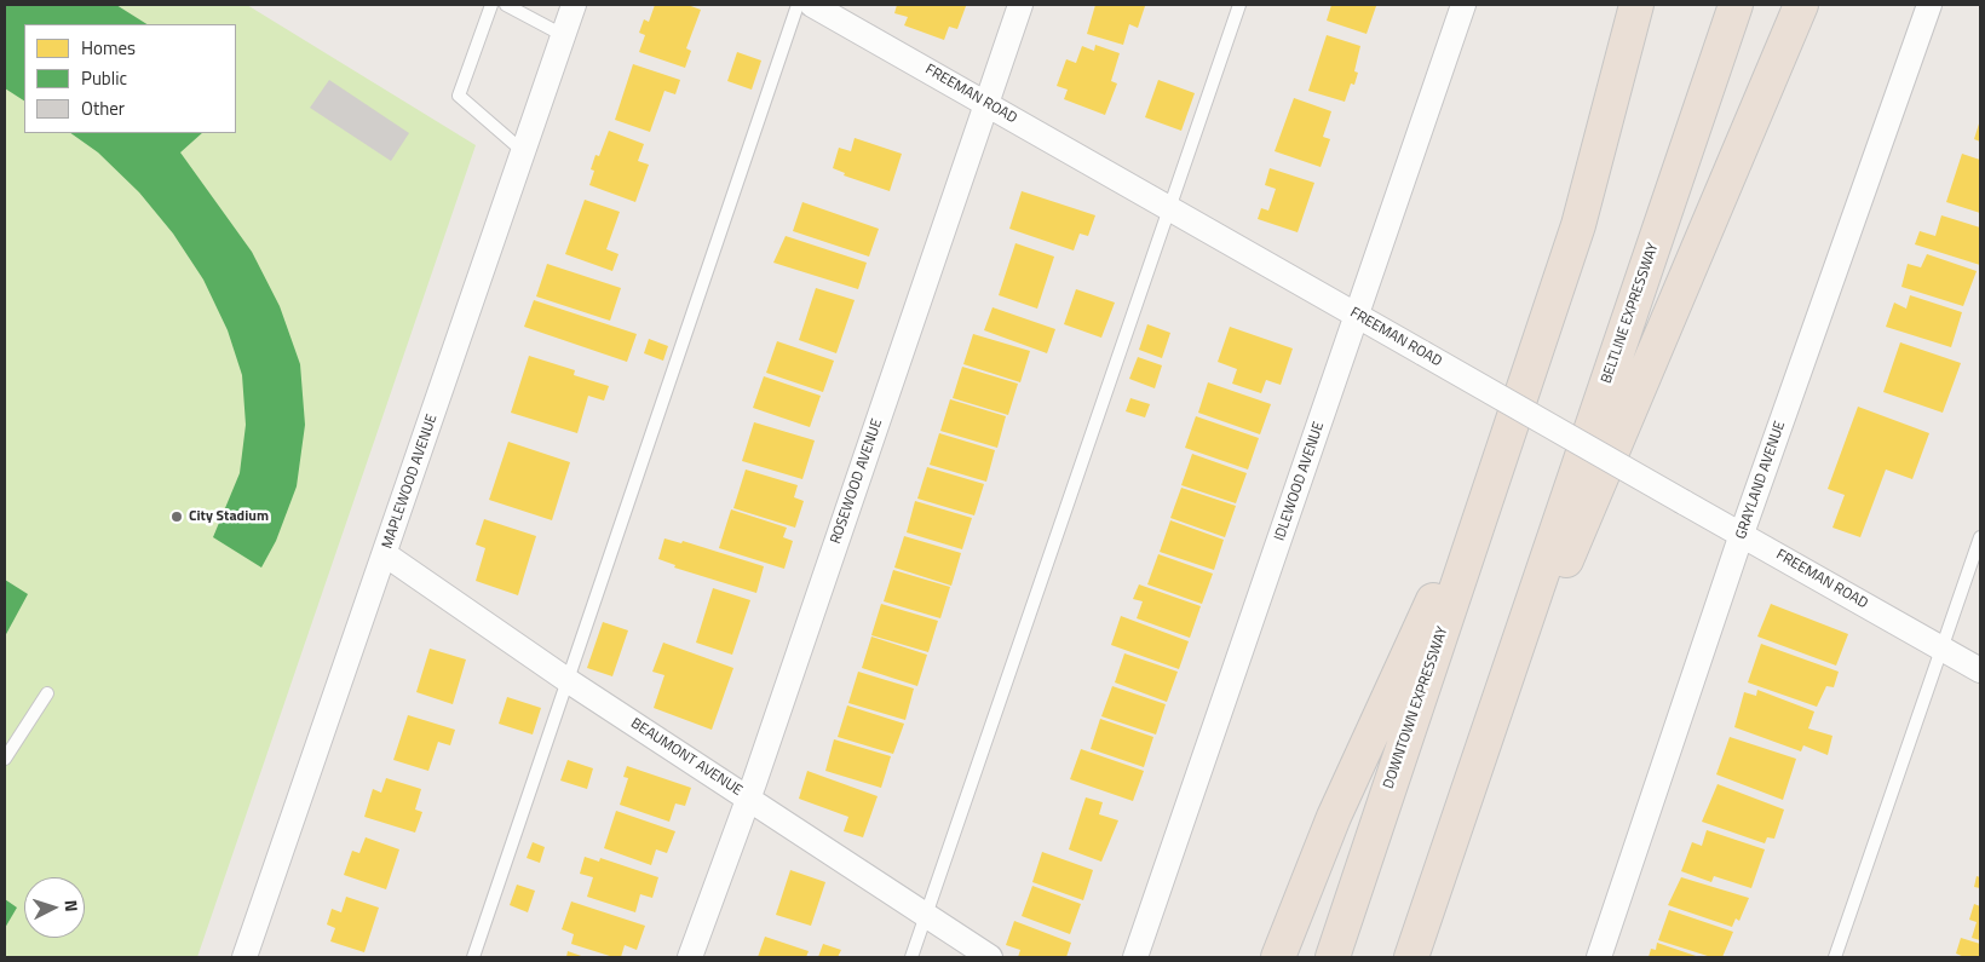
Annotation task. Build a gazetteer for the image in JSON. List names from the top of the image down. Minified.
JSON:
{"streets":{"highway":["BELTLINE EXPRESSWAY","DOWNTOWN EXPRESSWAY"],"street":["FREEMAN ROAD","GRAYLAND AVENUE","MAPLEWOOD AVENUE","ROSEWOOD AVENUE","IDLEWOOD AVENUE","BEAUMONT AVENUE"]},"crossings":[["FREEMAN ROAD","GRAYLAND AVENUE"],["FREEMAN ROAD","ROSEWOOD AVENUE"],["FREEMAN ROAD","IDLEWOOD AVENUE"],["MAPLEWOOD AVENUE","BEAUMONT AVENUE"],["ROSEWOOD AVENUE","BEAUMONT AVENUE"]],"places":["City Stadium"],"legend":["Homes","Public","Other"],"north":"right"}
